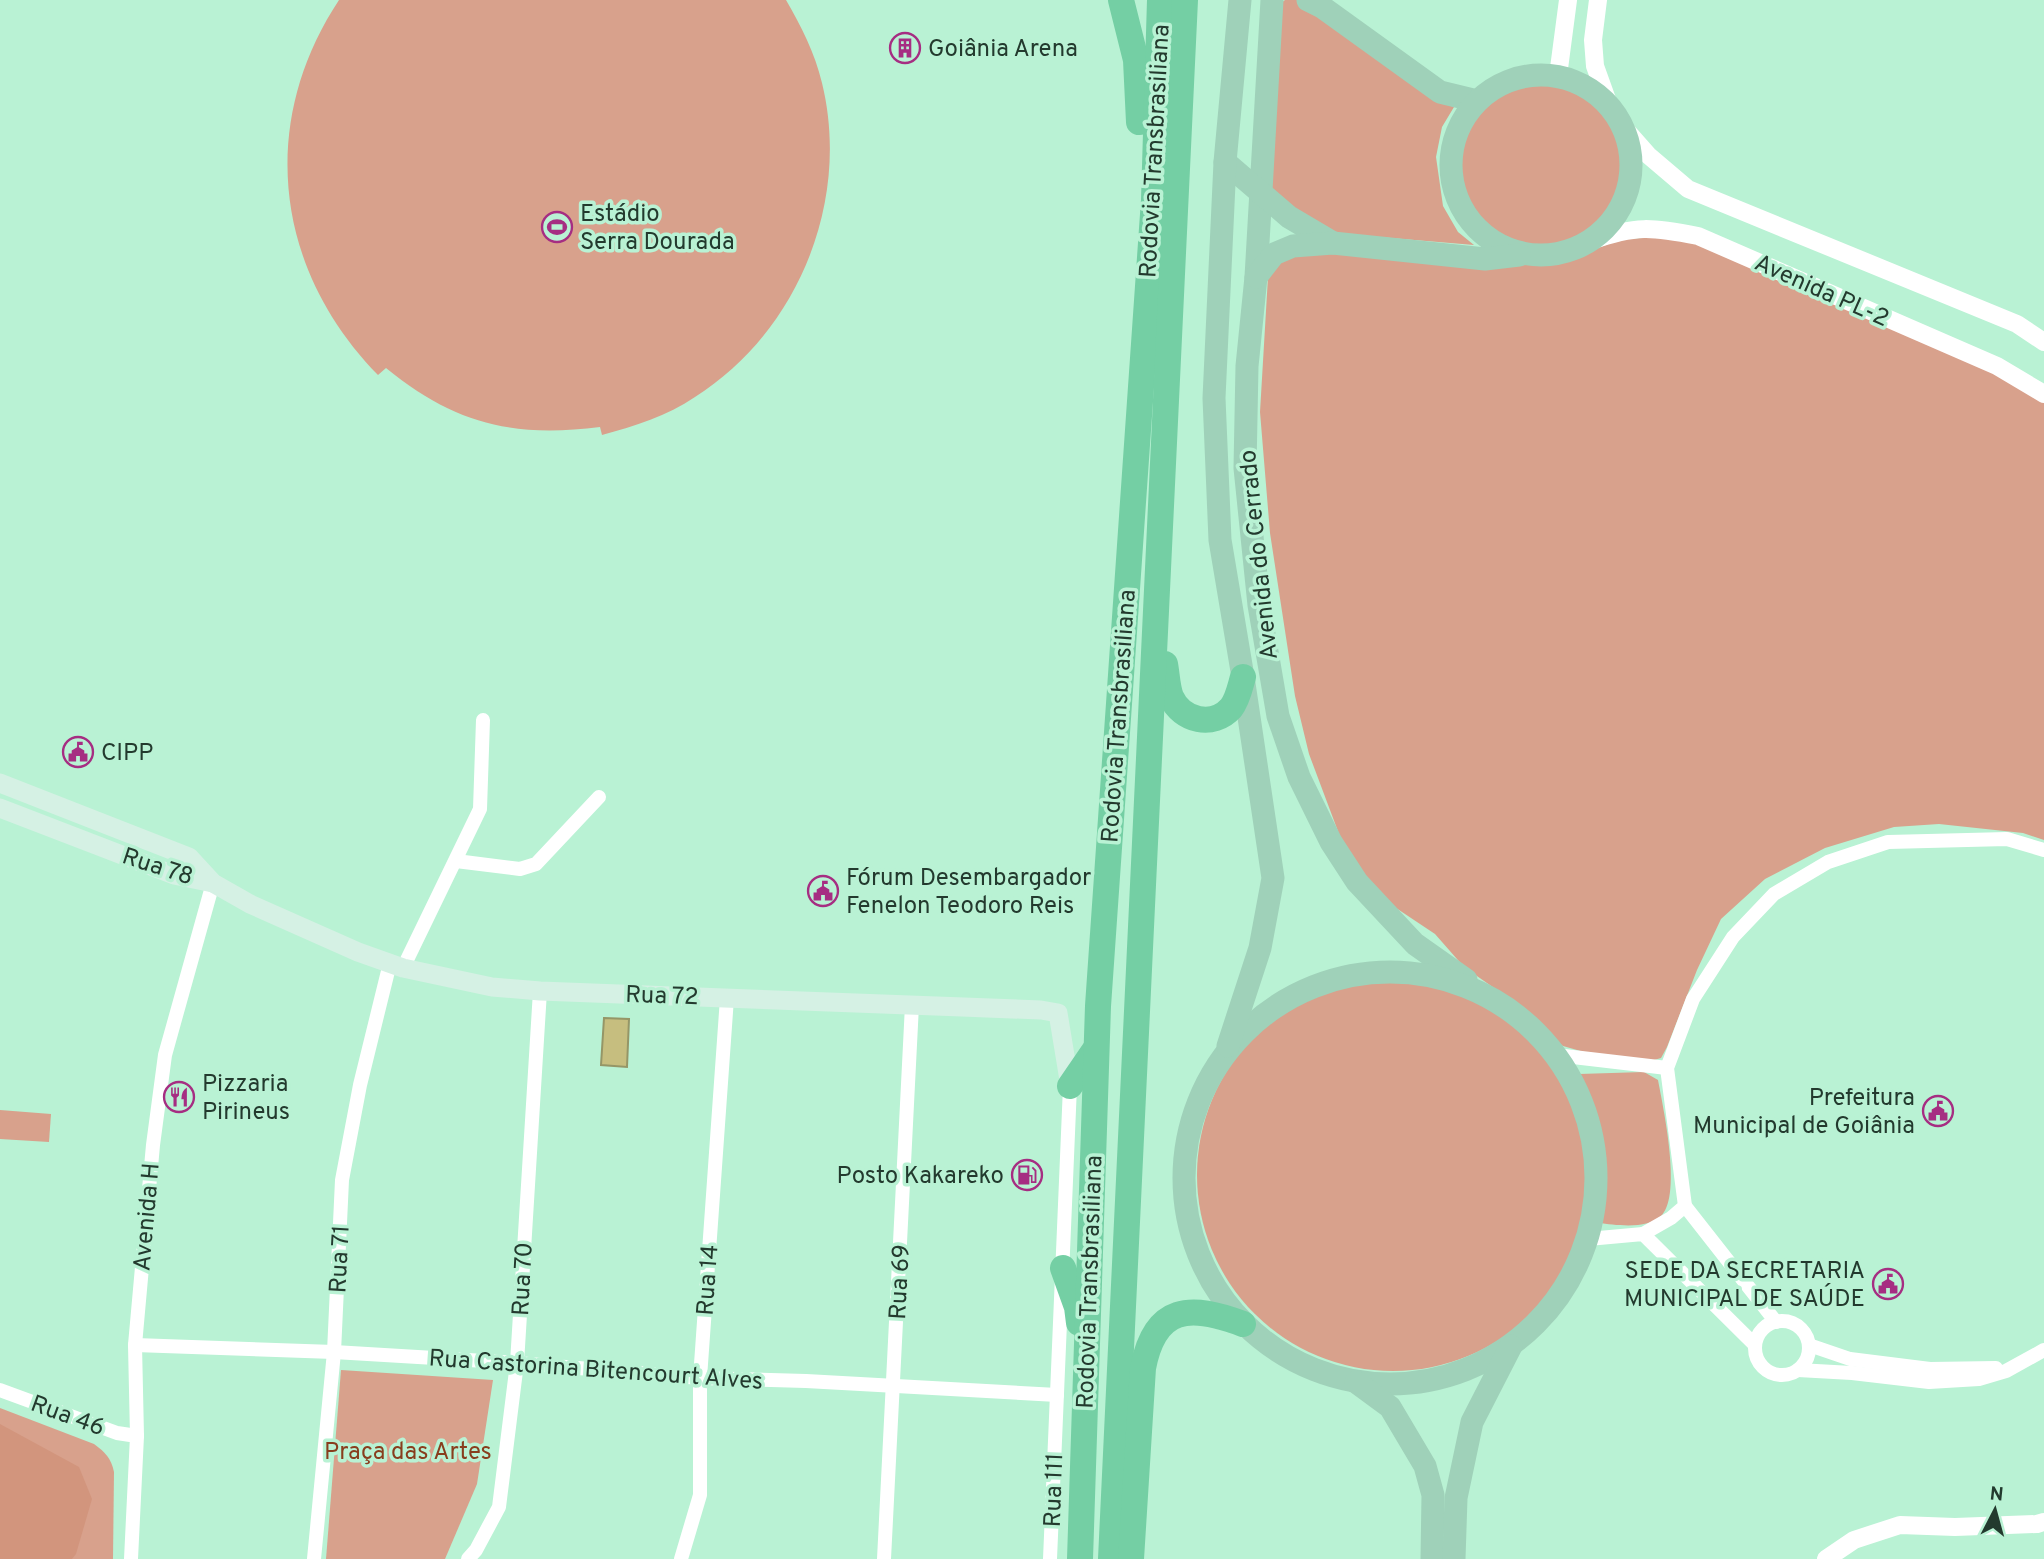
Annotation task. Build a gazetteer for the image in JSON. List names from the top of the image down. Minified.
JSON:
{"streets":{"highway":["Rodovia Transbrasiliana"],"main road":["Avenida do Cerrado","Rua 78","Rua 72"],"street":["Avenida PL-2","Avenida H","Rua 71","Rua 70","Rua 14","Rua 69","Rua Castorina Bitencourt Alves","Rua 46","Rua 111"]},"crossings":[["Rua 78","Rua 72"],["Rua 78","Avenida H"],["Rua 72","Avenida H"],["Rua 72","Rua 71"],["Rua 72","Rua 70"],["Rua 72","Rua 14"],["Rua 72","Rua 69"],["Rua 72","Rua 111"],["Avenida H","Rua Castorina Bitencourt Alves"],["Avenida H","Rua 46"],["Rua 71","Rua Castorina Bitencourt Alves"],["Rua 70","Rua Castorina Bitencourt Alves"],["Rua 14","Rua Castorina Bitencourt Alves"],["Rua 69","Rua Castorina Bitencourt Alves"],["Rua Castorina Bitencourt Alves","Rua 111"]],"parks":["Praça das Artes"],"places":{"building":["Goiânia Arena"],"sports":["Estádio Serra Dourada"],"public building":["CIPP","Fórum Desembargador Fenelon Teodoro Reis","Prefeitura Municipal de Goiânia","SEDE DA SECRETARIA MUNICIPAL DE SAÚDE"],"restaurant":["Pizzaria Pirineus"],"fuel station":["Posto Kakareko"]},"north":"top"}
